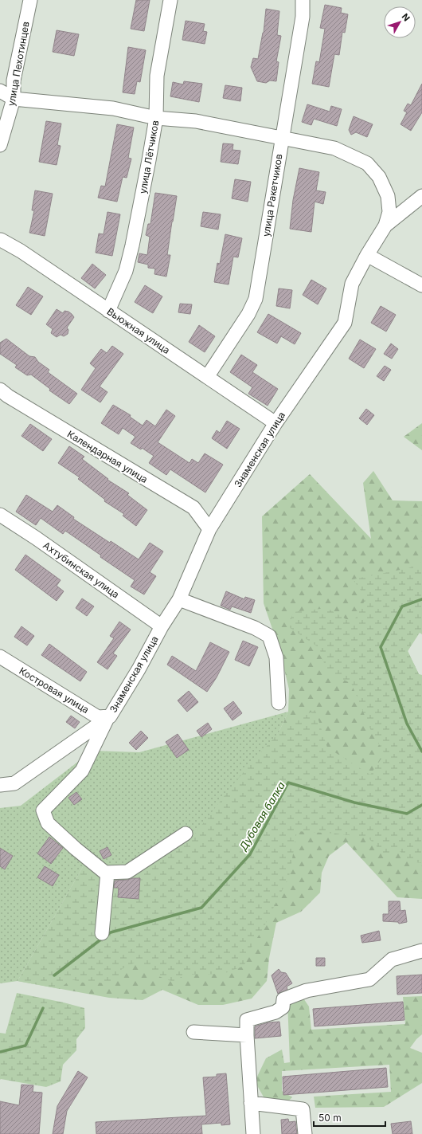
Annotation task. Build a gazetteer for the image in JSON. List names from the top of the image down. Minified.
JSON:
{"streets":{"street":["улица Пехотинцев","улица Лётчиков","улица Ракетчиков","Вьюжная улица","Знаменская улица","Календарная улица","Ахтубинская улица","Костровая улица"]},"crossings":[["улица Лётчиков","Вьюжная улица"],["улица Ракетчиков","Вьюжная улица"],["Вьюжная улица","Знаменская улица"],["Знаменская улица","Календарная улица"],["Знаменская улица","Ахтубинская улица"],["Знаменская улица","Костровая улица"]],"water":["Дубовая балка"],"scale_bar":"50 m","north":"top right"}
